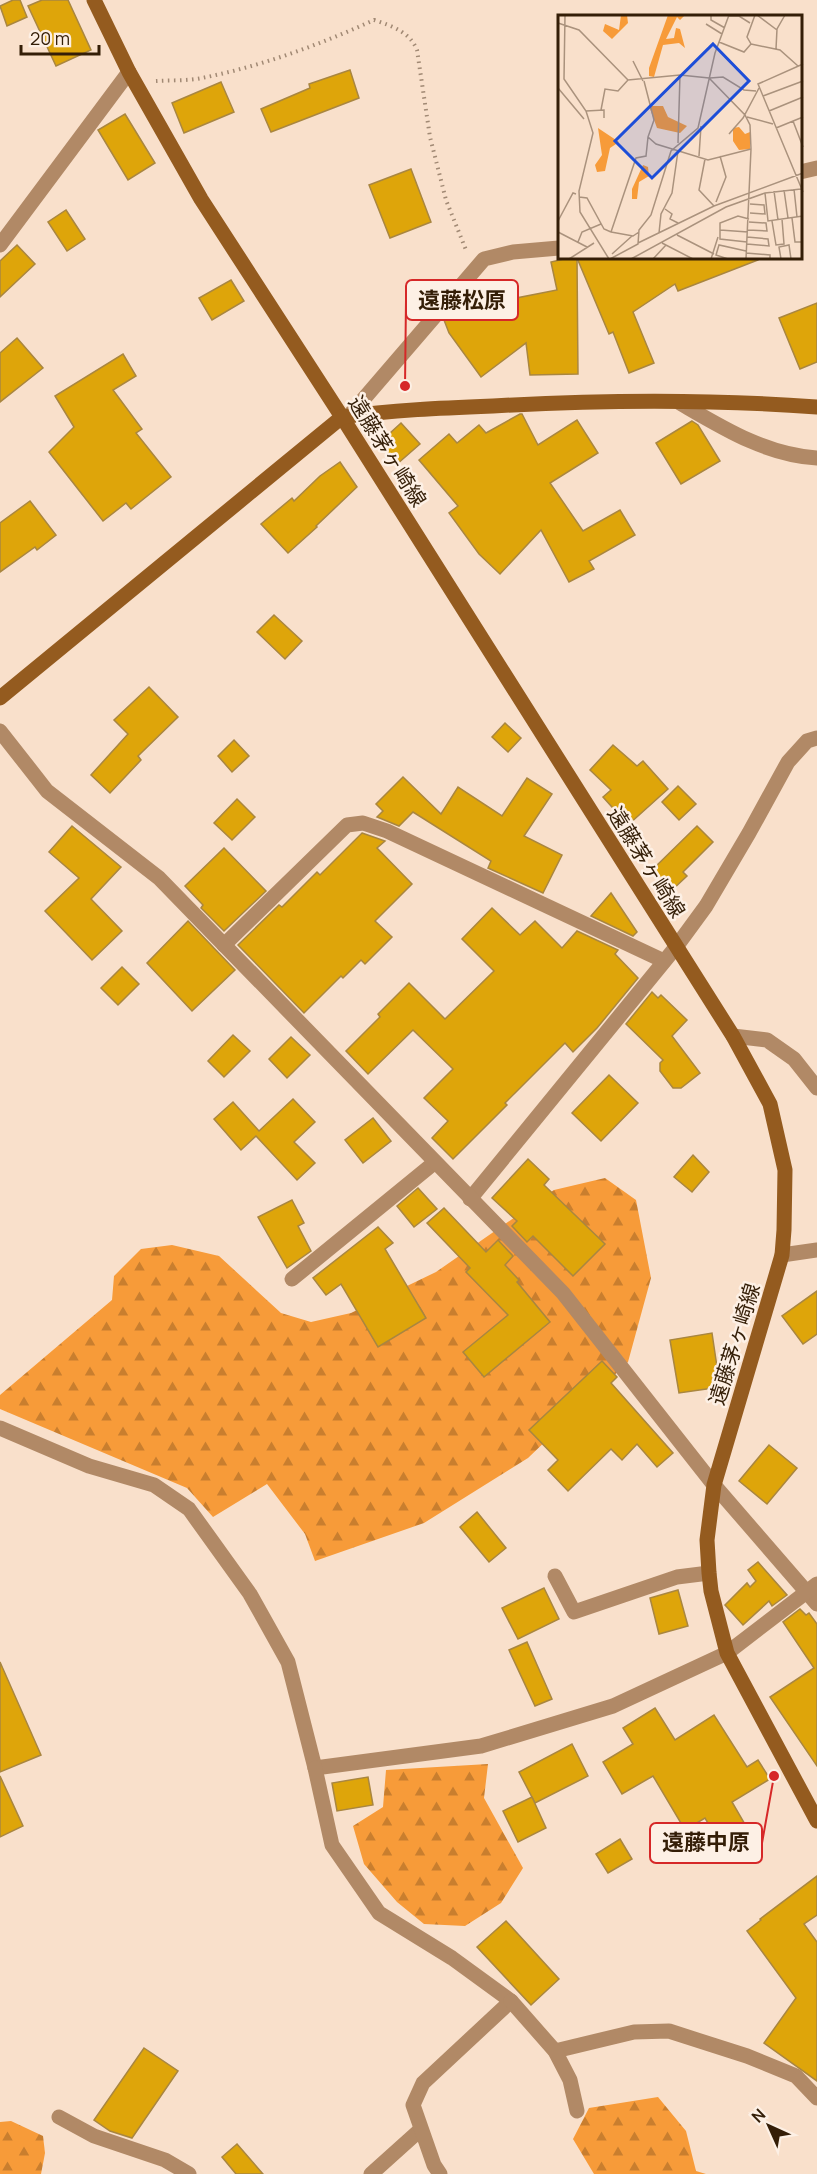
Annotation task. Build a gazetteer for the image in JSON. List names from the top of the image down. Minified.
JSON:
{"streets":{"main road":["遠藤茅ヶ崎線"]},"places":["遠藤松原","遠藤中原"],"scale_bar":"20 m","north":"top left"}
